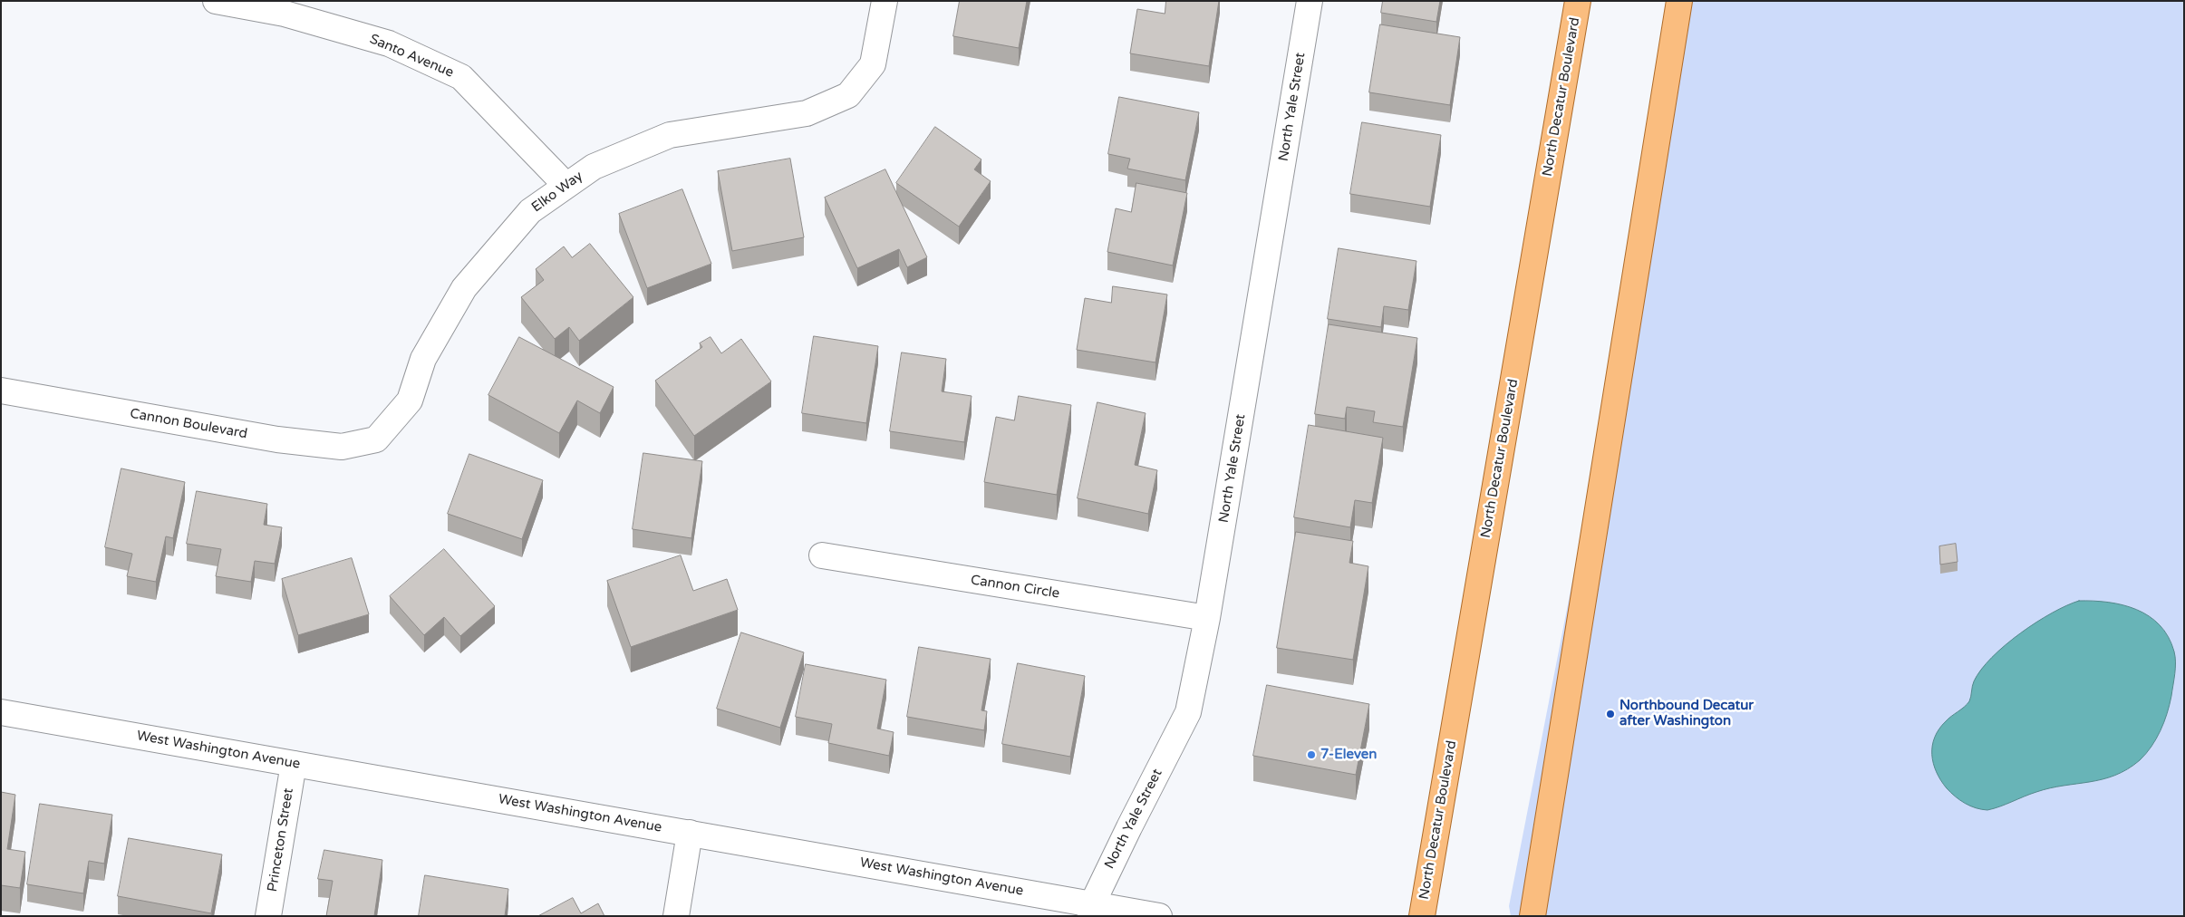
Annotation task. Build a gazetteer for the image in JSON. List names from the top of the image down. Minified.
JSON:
{"streets":{"main road":["North Decatur Boulevard"],"street":["Santo Avenue","North Yale Street","Elko Way","Cannon Boulevard","Cannon Circle","West Washington Avenue","Princeton Street"]},"crossings":[["Santo Avenue","Elko Way"],["North Yale Street","Cannon Circle"],["North Yale Street","West Washington Avenue"],["Elko Way","Cannon Boulevard"],["West Washington Avenue","Princeton Street"]],"places":["Northbound Decatur after Washington","7-Eleven"]}
